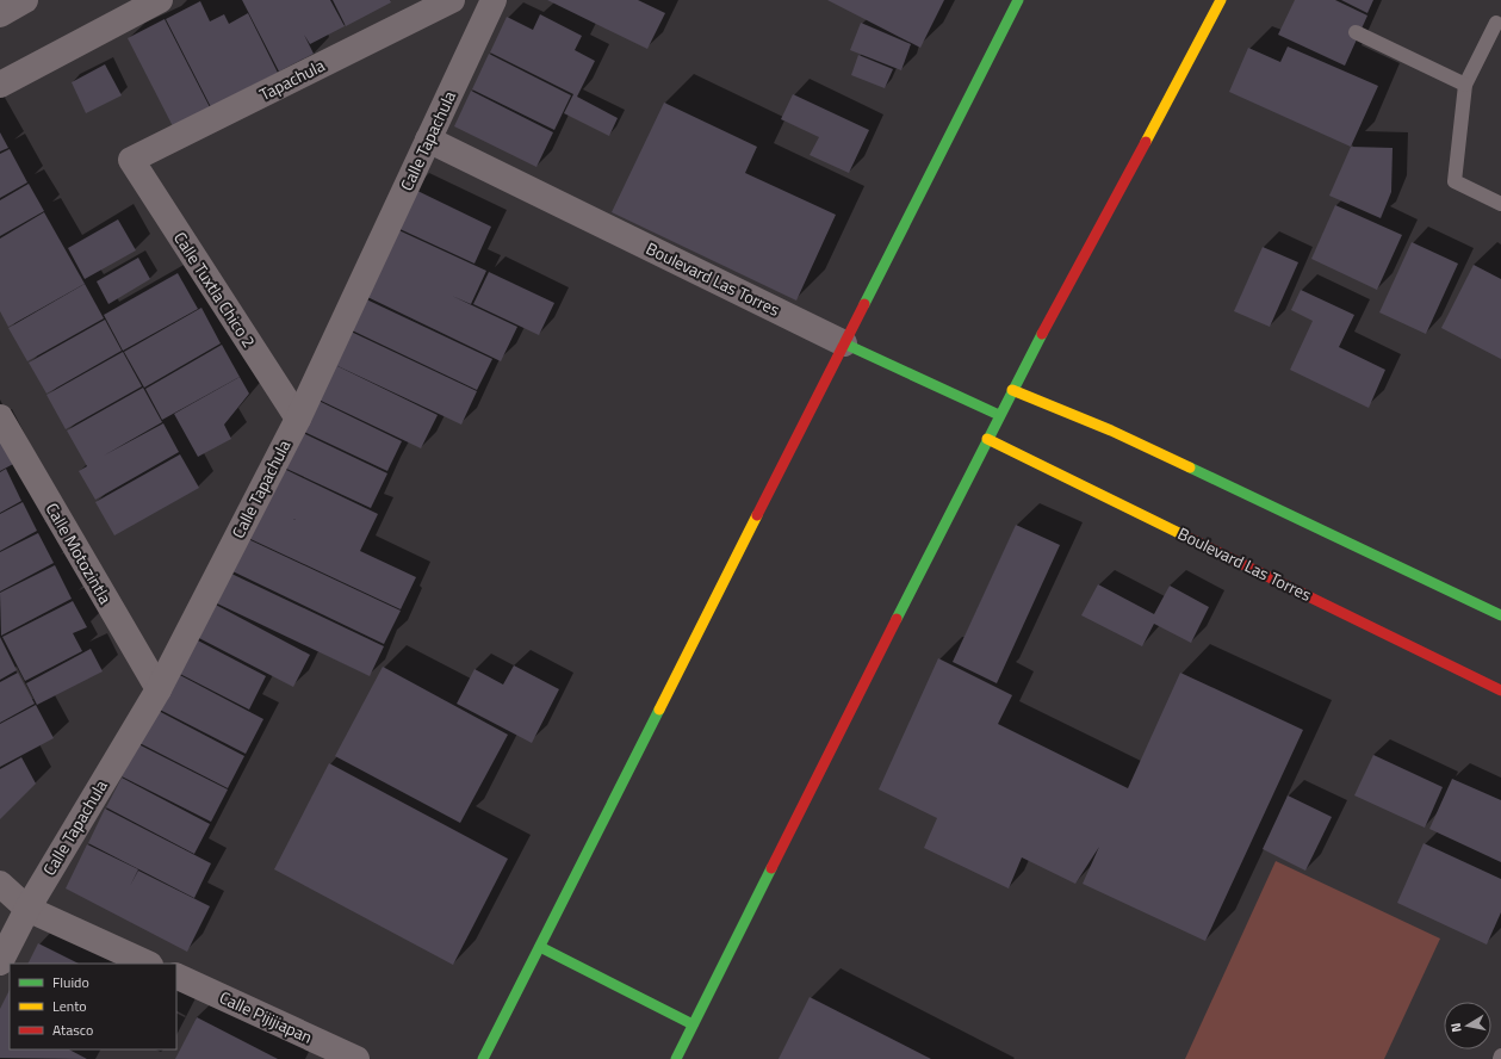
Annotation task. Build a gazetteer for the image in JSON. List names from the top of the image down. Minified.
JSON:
{"streets":{"street":["Tapachula","Calle Tapachula","Boulevard Las Torres","Calle Tuxtla Chico 2","Calle Motozintla","Calle Pijijiapan"]},"crossings":[["Tapachula","Calle Tuxtla Chico 2"],["Calle Tapachula","Boulevard Las Torres"],["Calle Tapachula","Calle Tuxtla Chico 2"],["Calle Tapachula","Calle Motozintla"]],"legend":["Fluido","Lento","Atasco"],"north":"left"}
